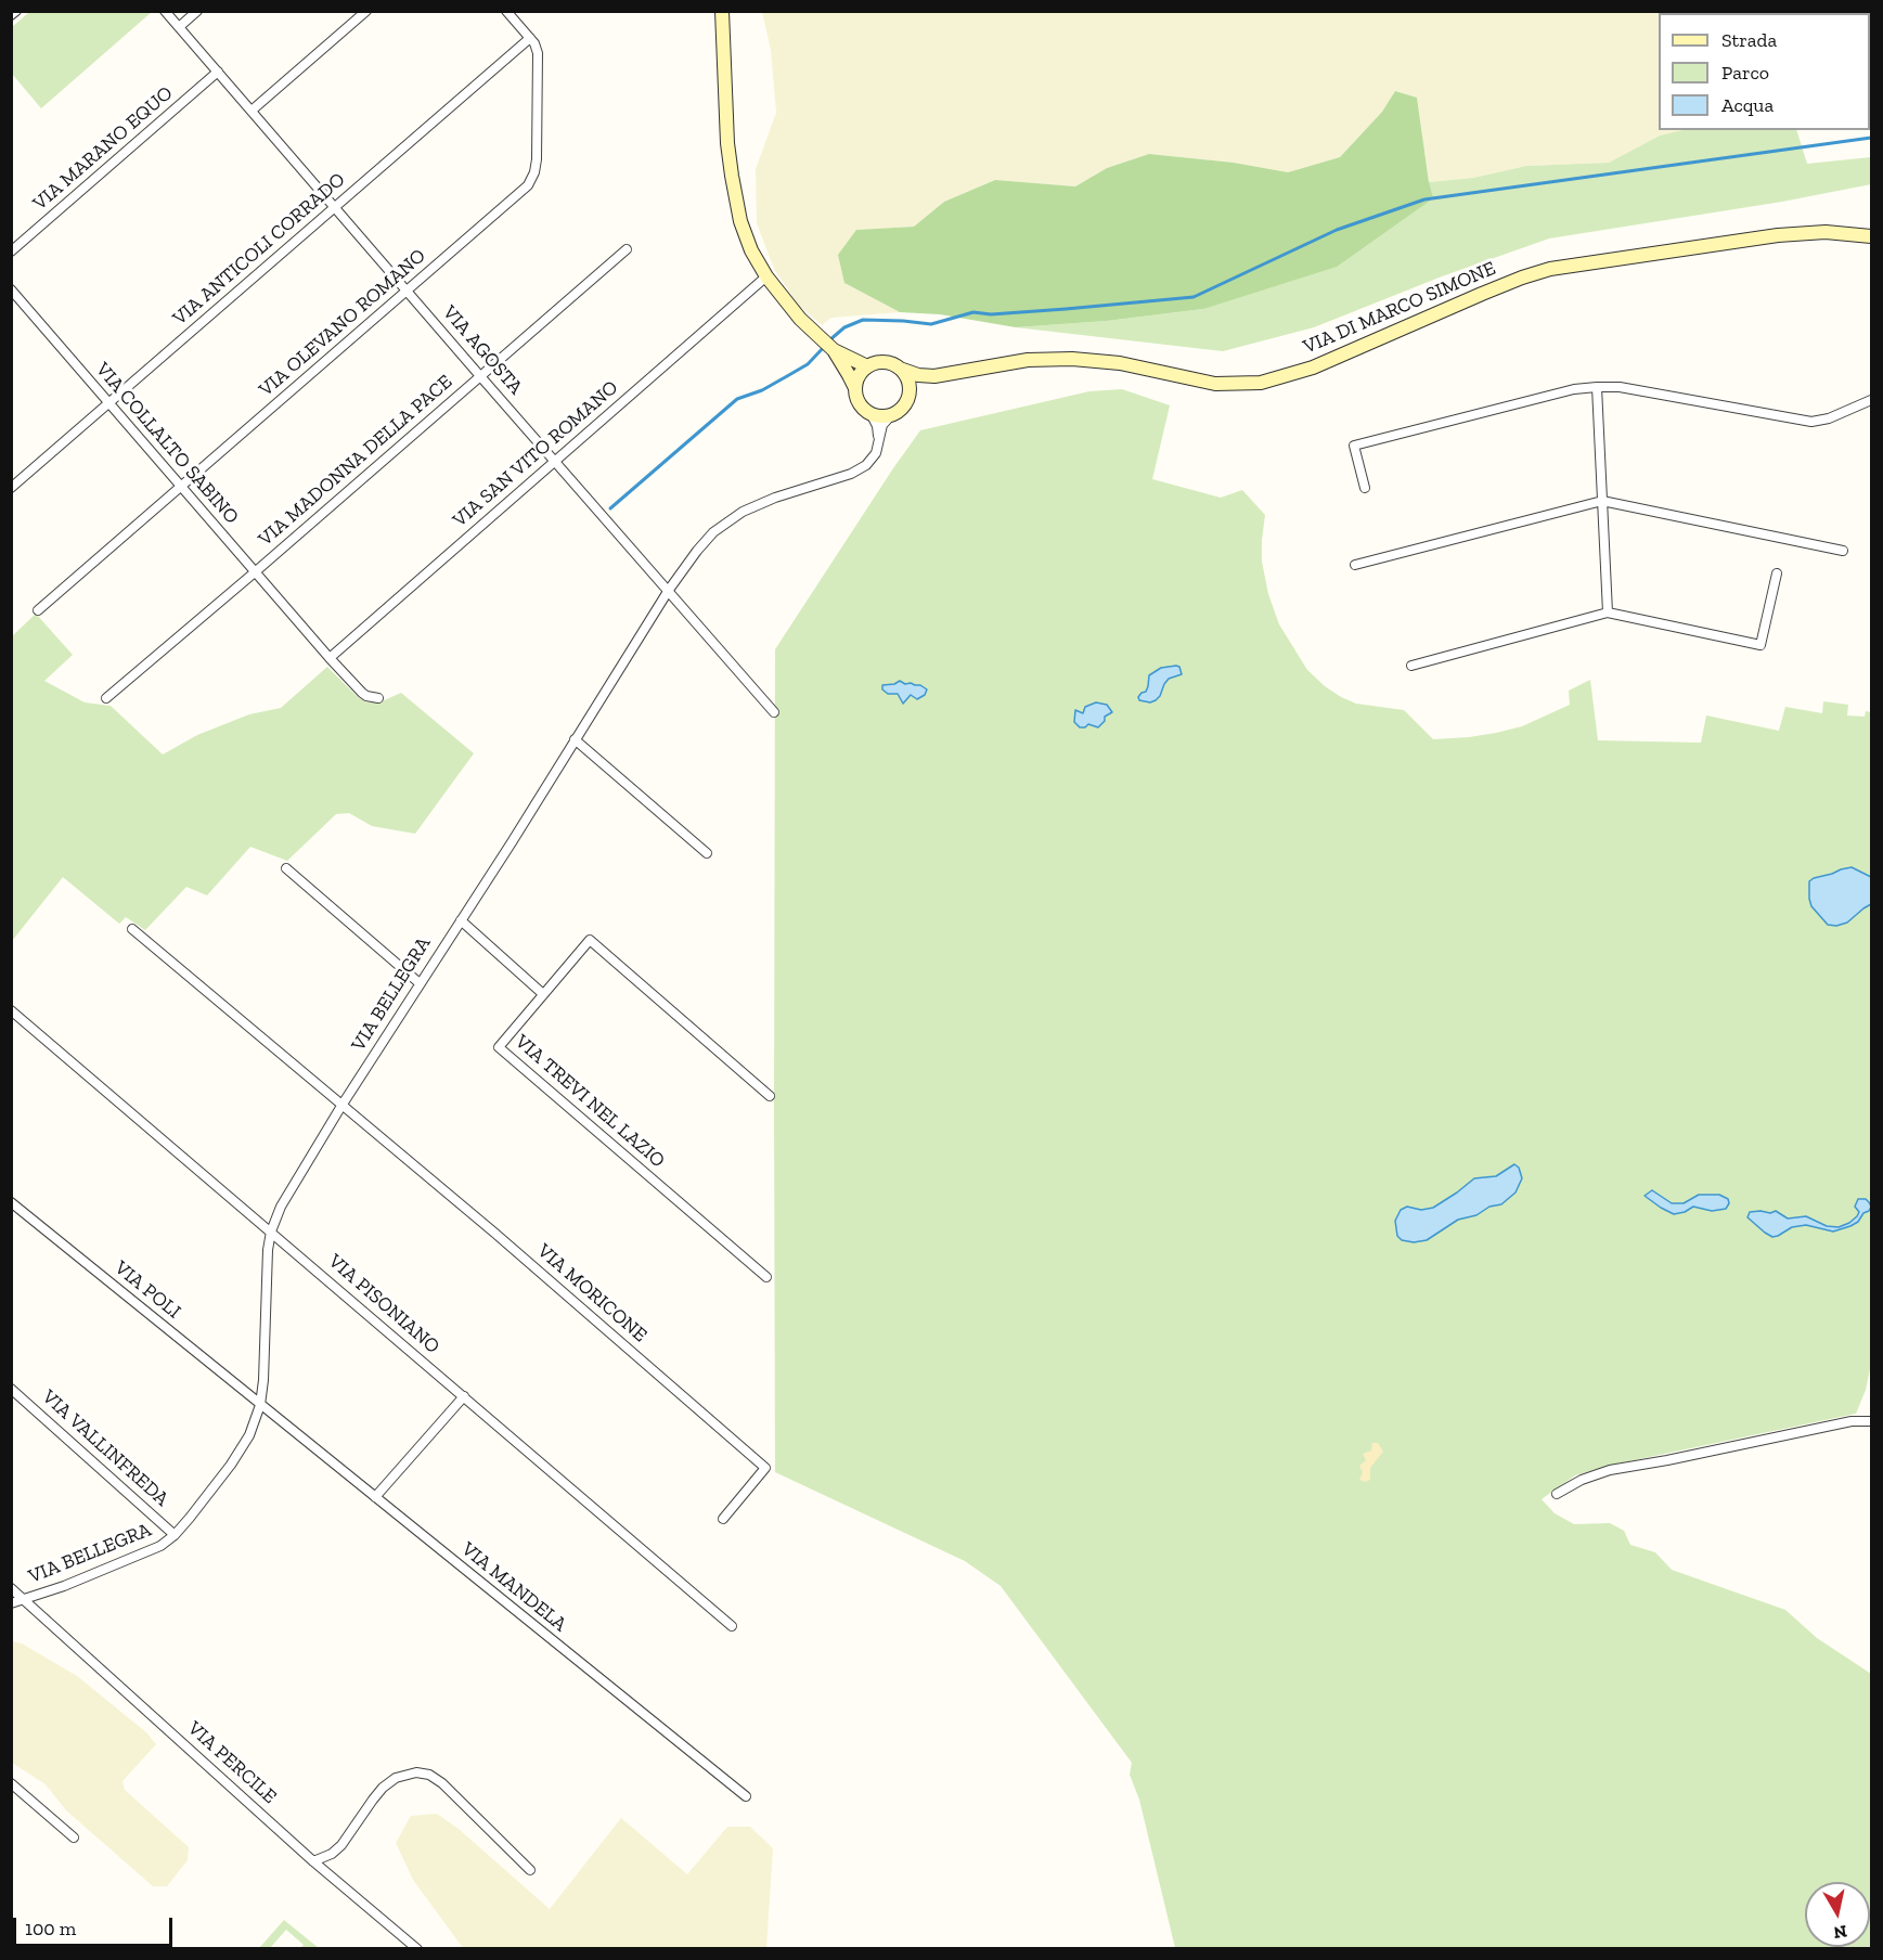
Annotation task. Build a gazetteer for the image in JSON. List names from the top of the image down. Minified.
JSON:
{"streets":{"street":["VIA MARANO EQUO","VIA ANTICOLI CORRADO","VIA DI MARCO SIMONE","VIA OLEVANO ROMANO","VIA AGOSTA","VIA COLLALTO SABINO","VIA SAN VITO ROMANO","VIA MADONNA DELLA PACE","VIA BELLEGRA","VIA TREVI NEL LAZIO","VIA POLI","VIA MORICONE","VIA PISONIANO","VIA VALLINFREDA","VIA MANDELA","VIA PERCILE"]},"crossings":[["VIA MARANO EQUO","VIA AGOSTA"],["VIA ANTICOLI CORRADO","VIA OLEVANO ROMANO"],["VIA ANTICOLI CORRADO","VIA AGOSTA"],["VIA ANTICOLI CORRADO","VIA COLLALTO SABINO"],["VIA DI MARCO SIMONE","VIA BELLEGRA"],["VIA OLEVANO ROMANO","VIA AGOSTA"],["VIA OLEVANO ROMANO","VIA COLLALTO SABINO"],["VIA AGOSTA","VIA SAN VITO ROMANO"],["VIA AGOSTA","VIA MADONNA DELLA PACE"],["VIA AGOSTA","VIA BELLEGRA"],["VIA COLLALTO SABINO","VIA SAN VITO ROMANO"],["VIA COLLALTO SABINO","VIA MADONNA DELLA PACE"],["VIA BELLEGRA","VIA POLI"],["VIA BELLEGRA","VIA MORICONE"],["VIA BELLEGRA","VIA PISONIANO"],["VIA BELLEGRA","VIA VALLINFREDA"],["VIA BELLEGRA","VIA MANDELA"],["VIA BELLEGRA","VIA PERCILE"],["VIA POLI","VIA MANDELA"]],"legend":["Strada","Parco","Acqua"],"scale_bar":"100 m","north":"bottom"}
